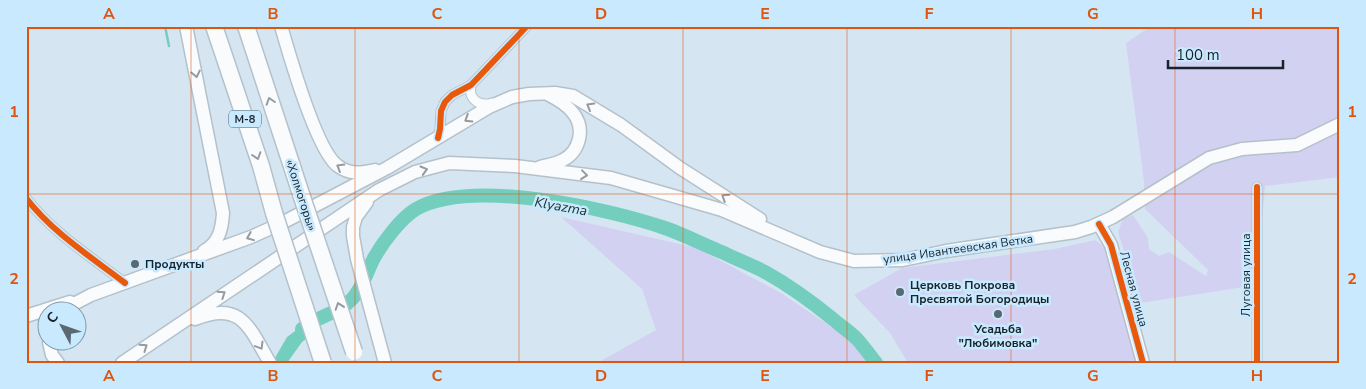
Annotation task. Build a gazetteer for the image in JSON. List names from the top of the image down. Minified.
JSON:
{"streets":{"highway":["М-8","«Холмогоры»"],"main road":["улица Ивантеевская Ветка","Лесная улица"],"street":["Луговая улица"]},"crossings":[["улица Ивантеевская Ветка","Лесная улица"]],"water":["Klyazma"],"places":["Продукты","Церковь Покрова Пресвятой Богородицы","Усадьба \"Любимовка\""],"scale_bar":"100 m","north":"top left","grid":{"columns":["A","B","C","D","E","F","G","H"],"rows":["1","2"]}}
